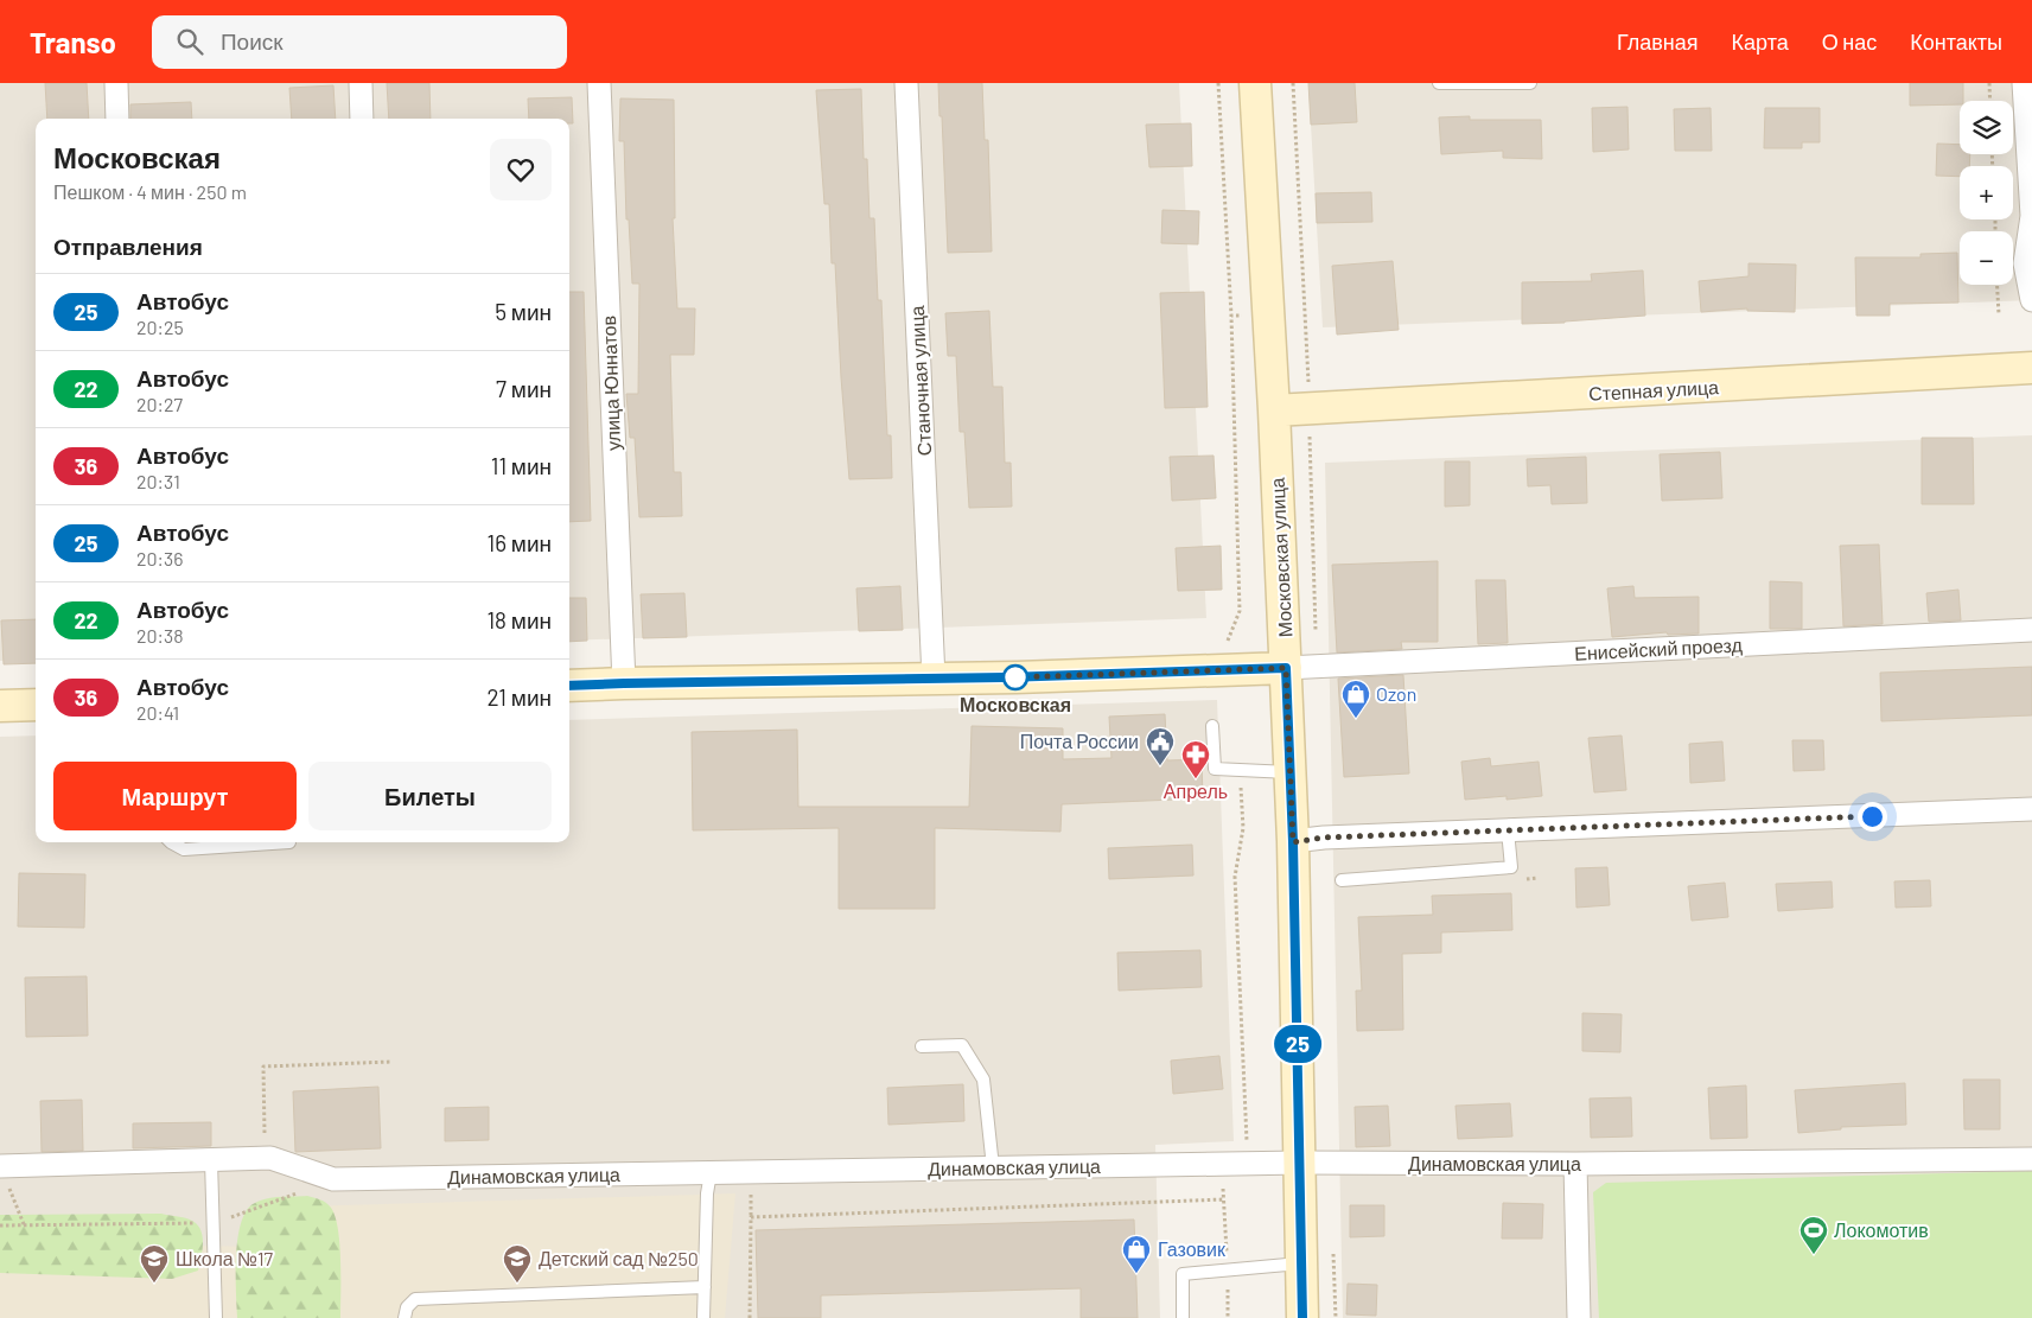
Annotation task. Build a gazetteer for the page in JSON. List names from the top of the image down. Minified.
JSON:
{"streets":{"street":["Станочная улица","улица Юннатов","Степная улица","Московская улица","Енисейский проезд","Динамовская улица"]},"crossings":[["Степная улица","Московская улица"],["Московская улица","Енисейский проезд"],["Московская улица","Динамовская улица"]],"places":{"other":["Московская"],"shop":["Ozon","Газовик"],"public building":["Почта России"],"pharmacy":["Апрель"],"sports":["Локомотив"],"school or university":["Школа №17","Детский сад №250"]},"lines":["bus line 25"],"page":{"header":"Transo","search":"Поиск","nav":["Главная","Карта","О нас","Контакты"],"on_map":"25","map_buttons":["+","−"],"heading":[["Московская","Пешком · 4 мин · 250 m"],"Отправления"],"list":[{"mark":"25","name":"Автобус","note":"20:25","value":"5 мин"},{"mark":"22","name":"Автобус","note":"20:27","value":"7 мин"},{"mark":"36","name":"Автобус","note":"20:31","value":"11 мин"},{"mark":"25","name":"Автобус","note":"20:36","value":"16 мин"},{"mark":"22","name":"Автобус","note":"20:38","value":"18 мин"},{"mark":"36","name":"Автобус","note":"20:41","value":"21 мин"}],"buttons":["Маршрут","Билеты"]}}
